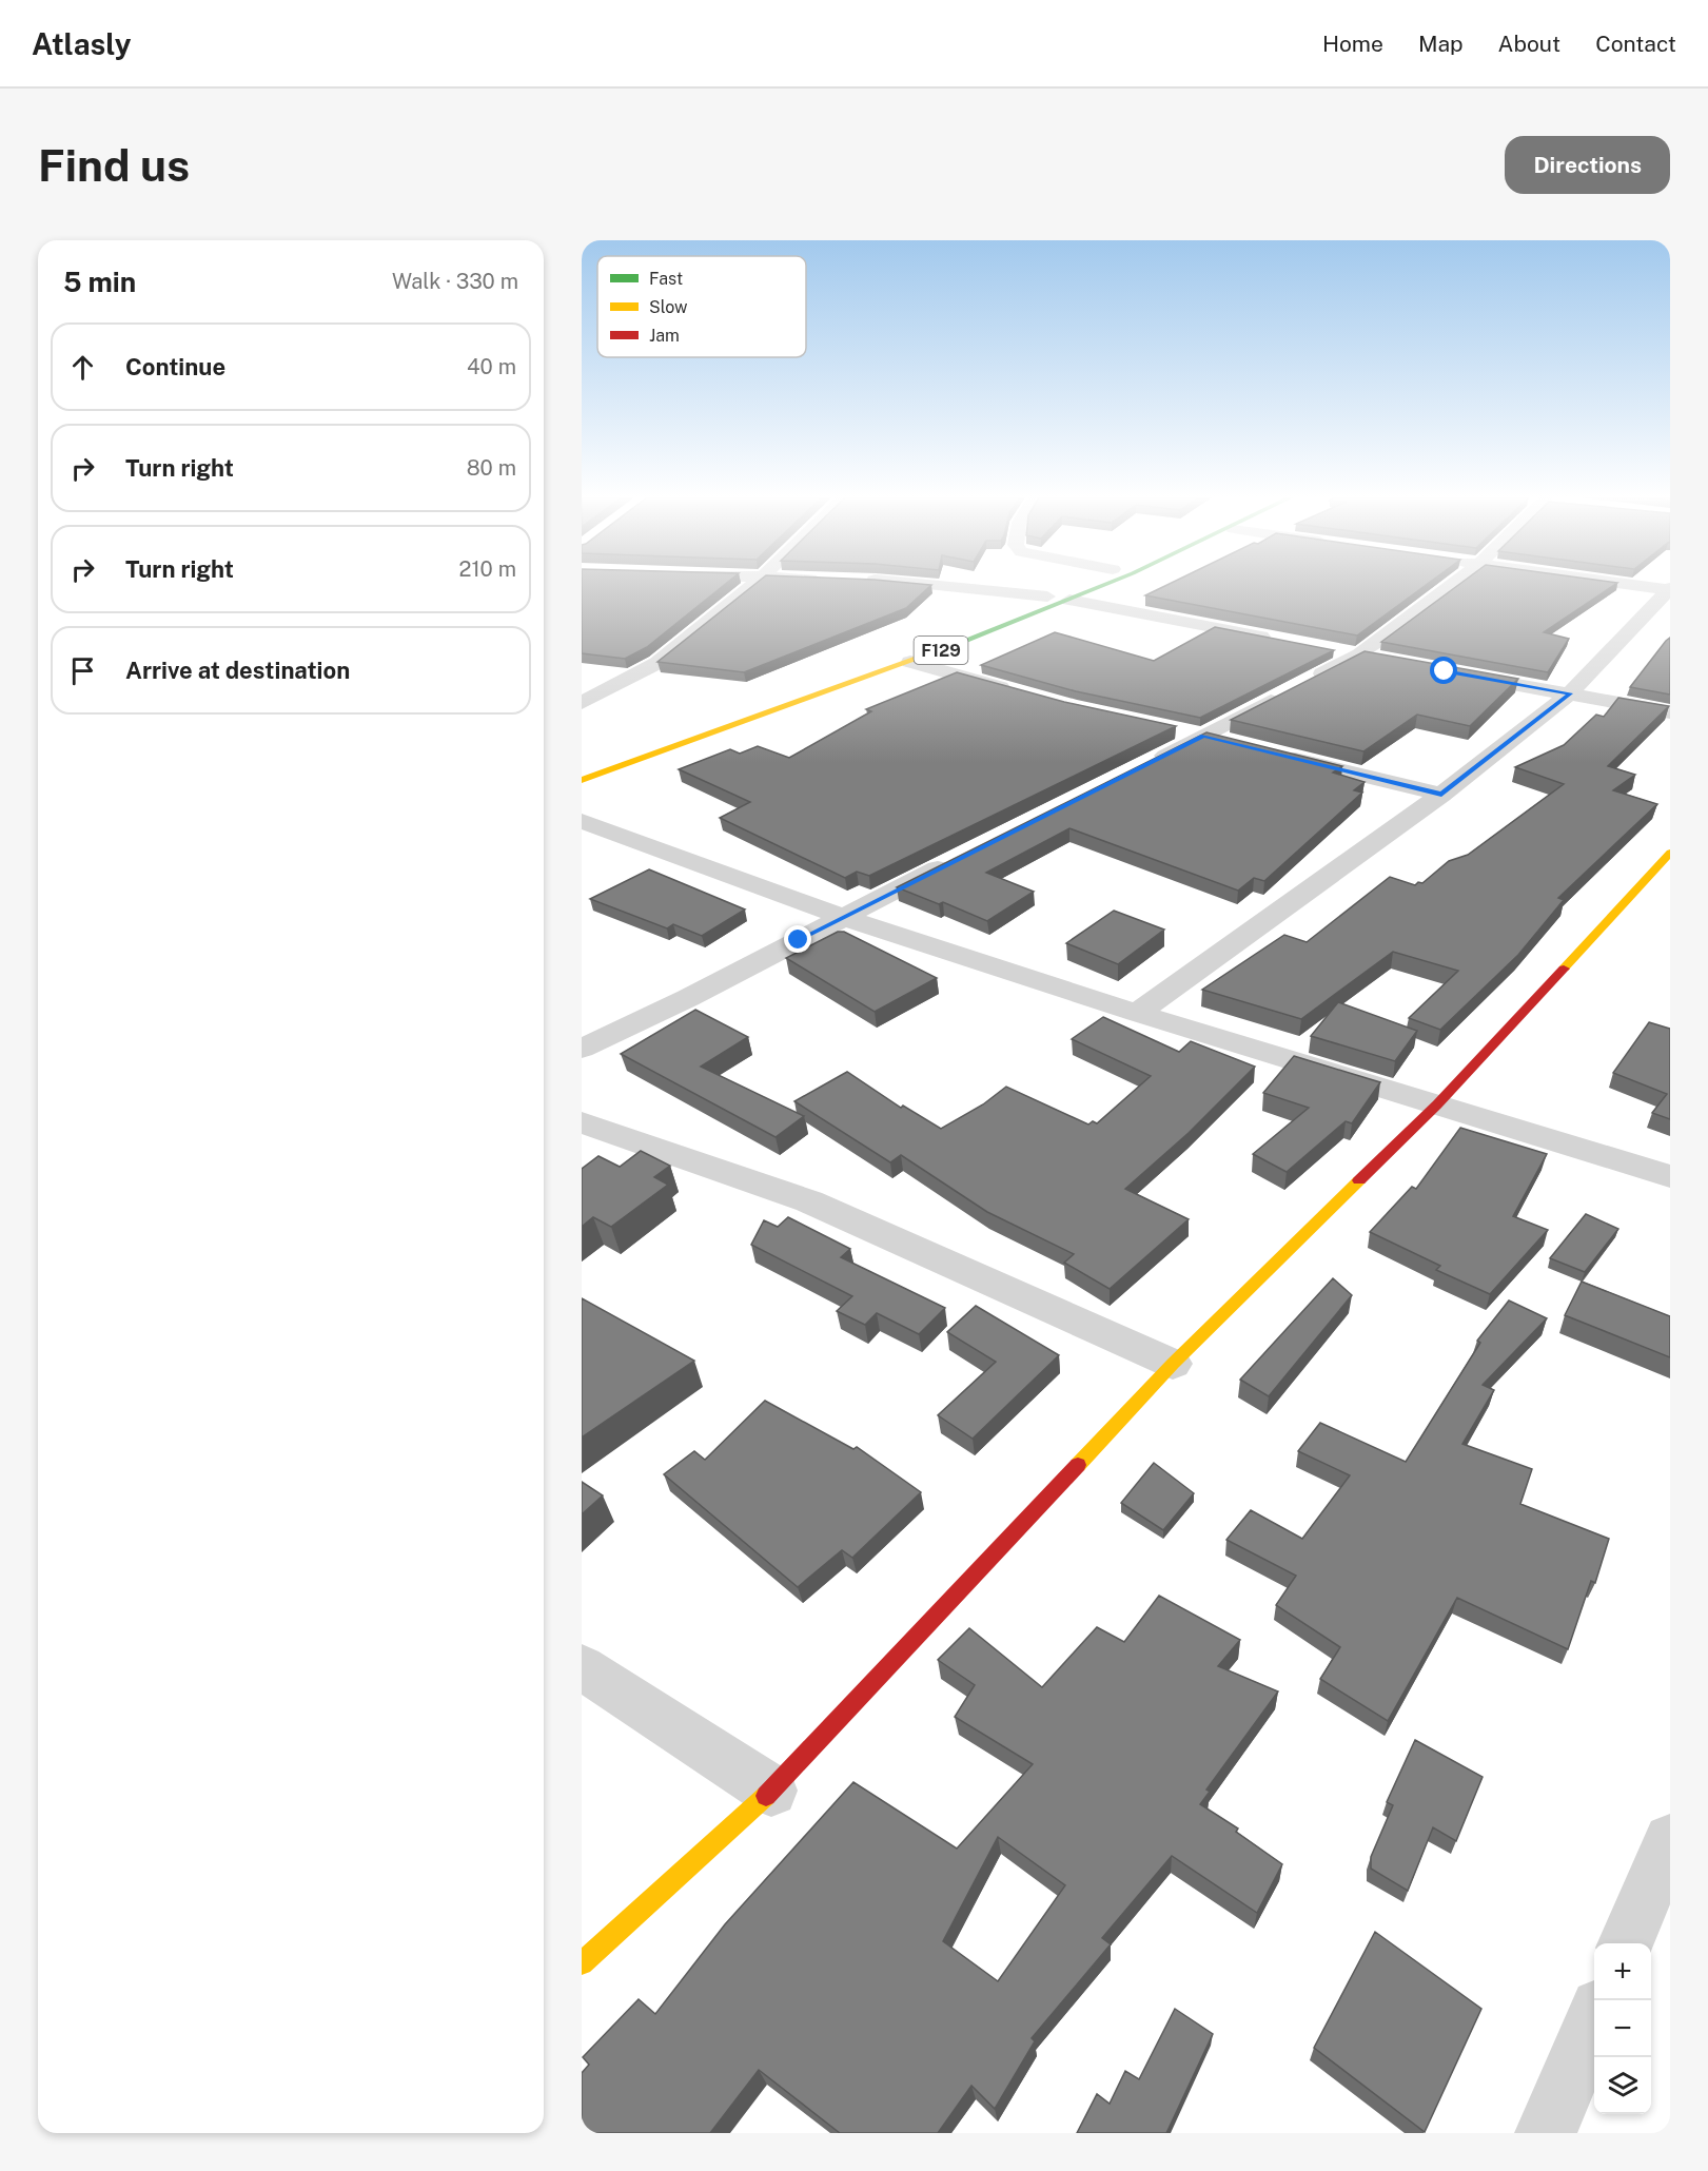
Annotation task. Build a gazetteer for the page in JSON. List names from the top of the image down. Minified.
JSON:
{"streets":{"main road":["F129"]},"legend":["Fast","Slow","Jam"],"page":{"header":"Atlasly","nav":["Home","Map","About","Contact"],"buttons":"Directions","title":"Find us","heading":["5 min","Walk · 330 m"],"list":[["Continue","40 m"],["Turn right","80 m"],["Turn right","210 m"],"Arrive at destination"],"map_buttons":["+","−"]}}
